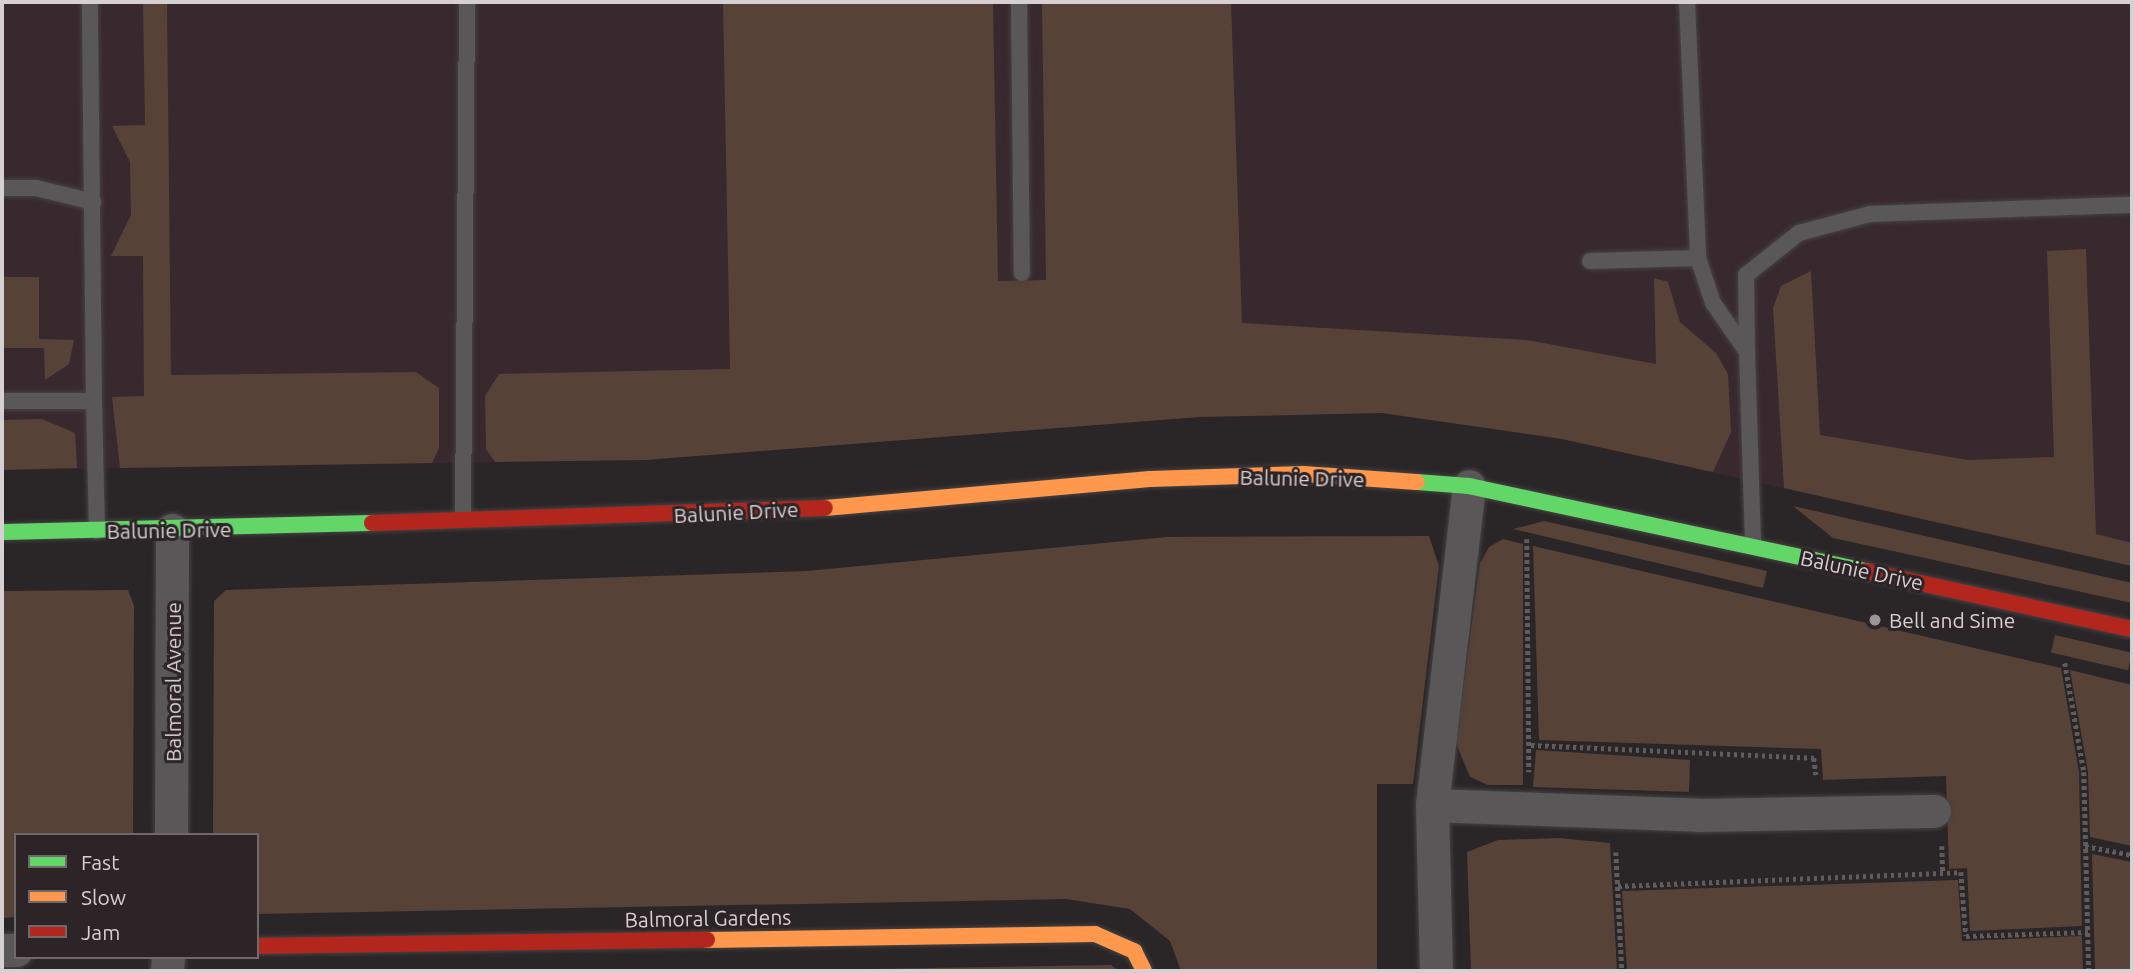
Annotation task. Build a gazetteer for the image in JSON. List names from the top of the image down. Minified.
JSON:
{"streets":{"street":["Balunie Drive","Balmoral Avenue","Balmoral Gardens"]},"crossings":[["Balunie Drive","Balmoral Avenue"]],"places":["Bell and Sime"],"legend":["Fast","Slow","Jam"]}
